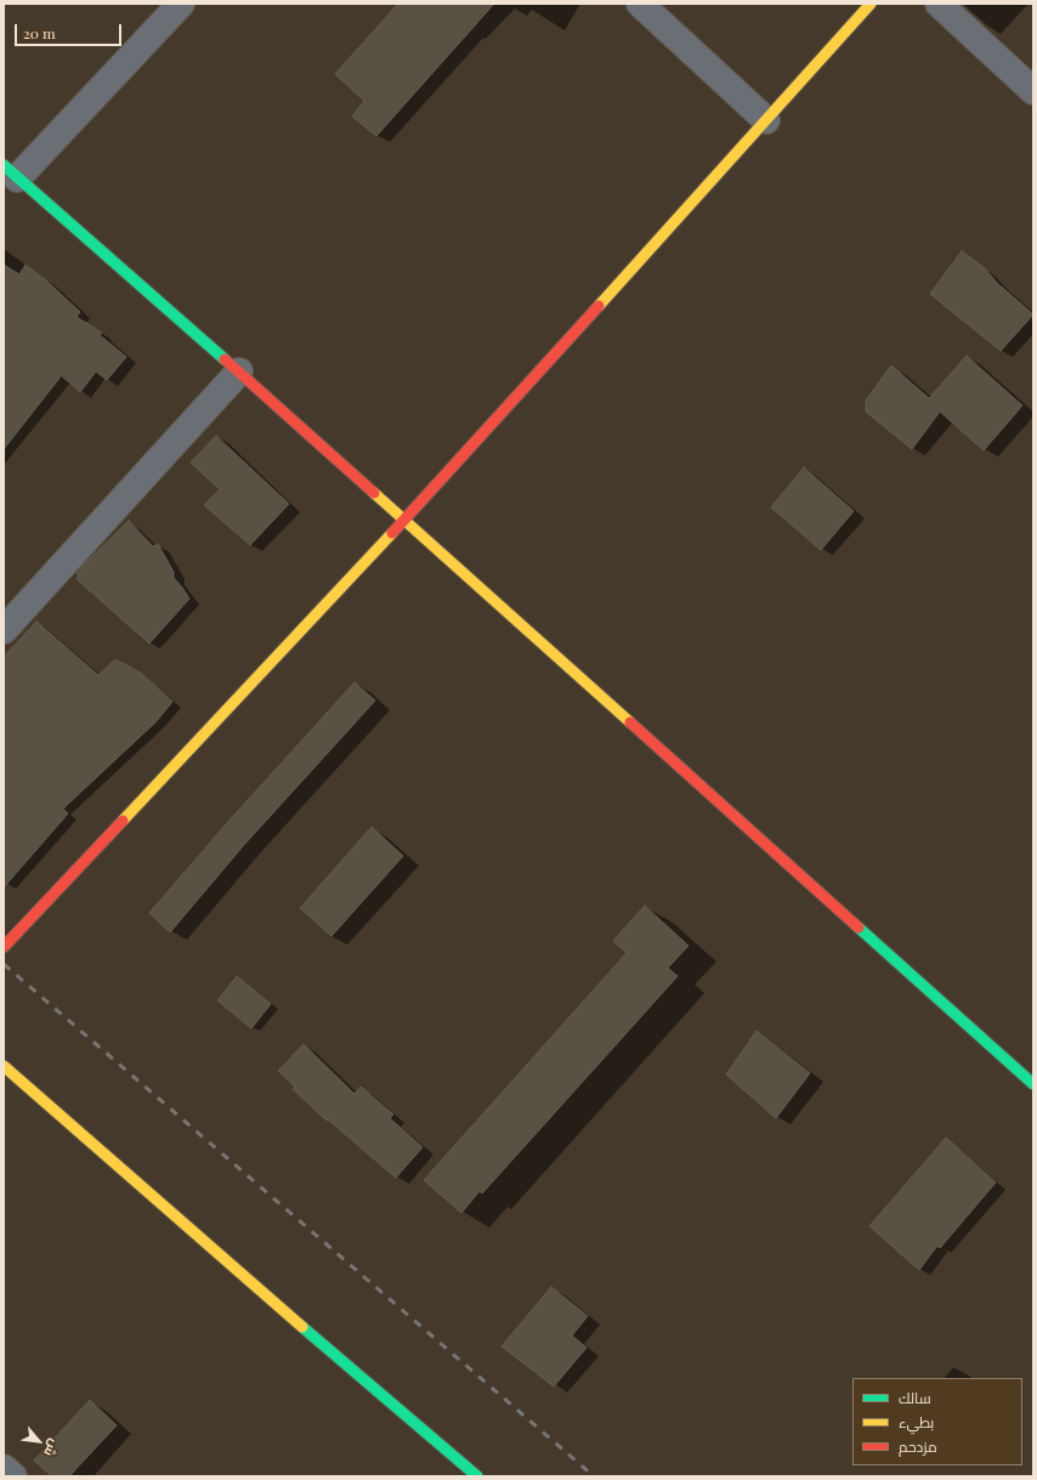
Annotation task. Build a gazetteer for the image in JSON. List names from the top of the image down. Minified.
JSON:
{"legend":["سالك","بطيء","مزدحم"],"scale_bar":"20 m","north":"bottom right"}
